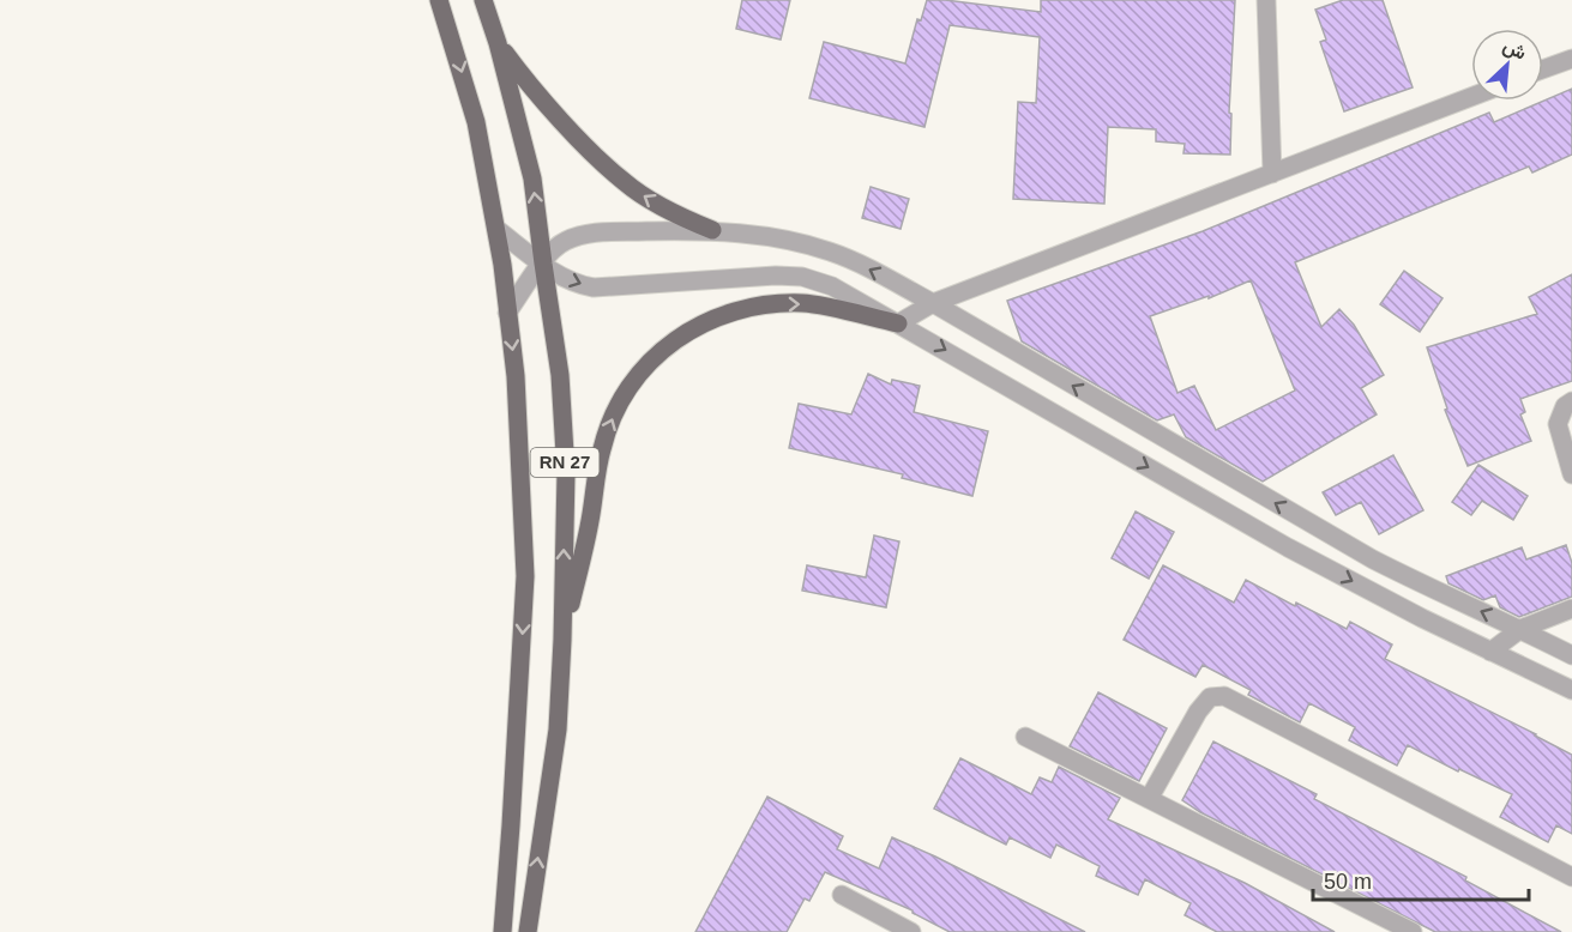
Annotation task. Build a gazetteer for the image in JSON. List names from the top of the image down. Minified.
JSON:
{"streets":{"main road":["RN 27"]},"scale_bar":"50 m","north":"top right"}
